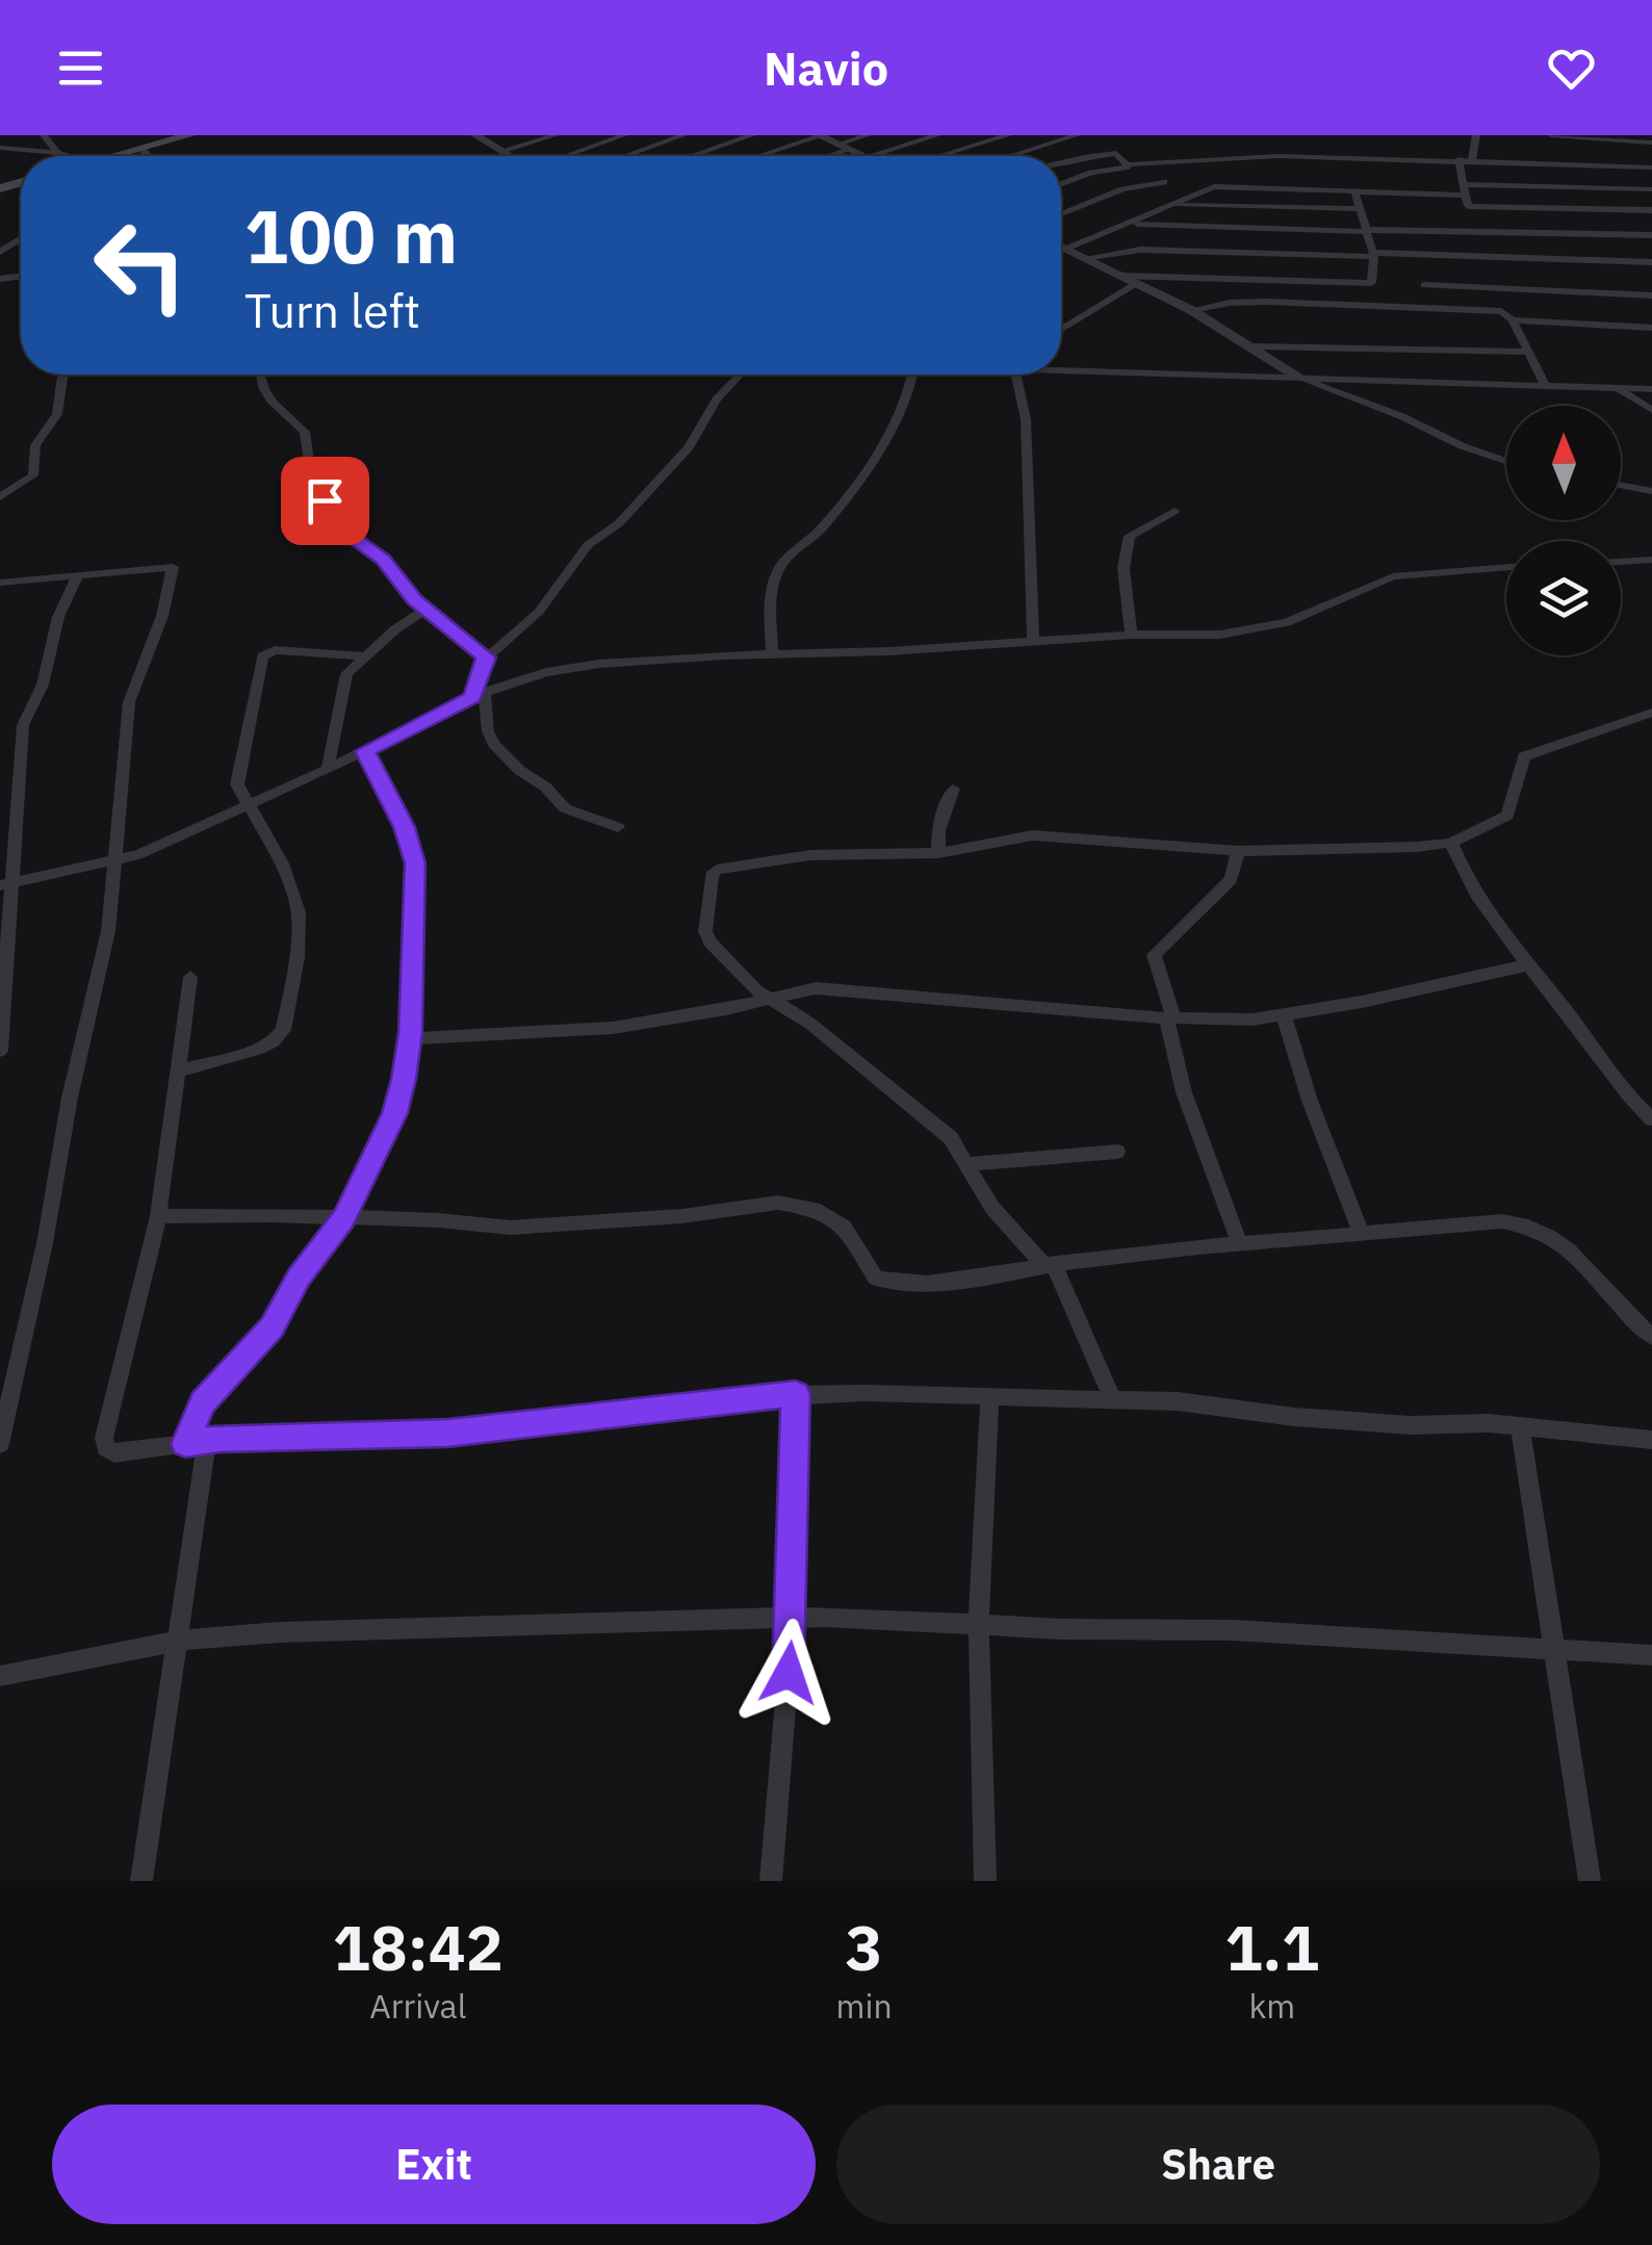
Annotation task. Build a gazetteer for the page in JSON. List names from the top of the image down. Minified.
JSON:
{"north":"top","page":{"header":"Navio","turn":["100 m","Turn left"],"eta":["18:42","Arrival","3","min","1.1","km"],"buttons":["Exit","Share"]}}
